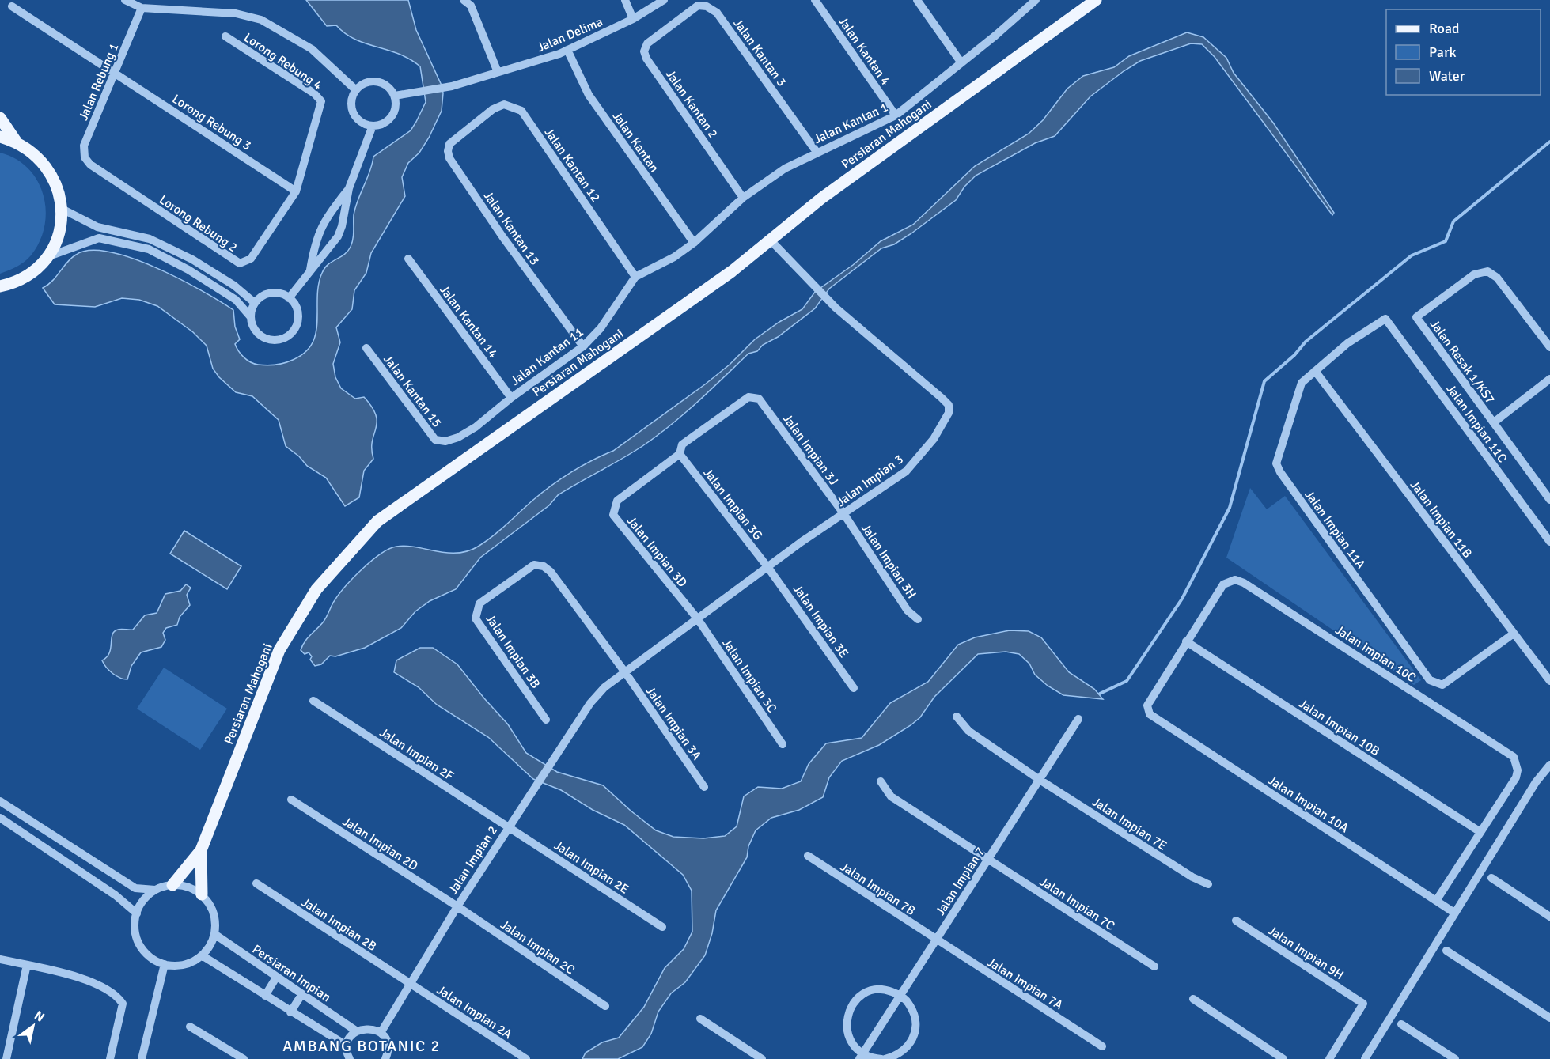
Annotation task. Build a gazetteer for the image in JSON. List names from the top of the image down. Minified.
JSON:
{"streets":{"main road":["Persiaran Mahogani"],"street":["Jalan Delima","Jalan Kantan 4","Jalan Kantan 3","Lorong Rebung 4","Jalan Rebung 1","Jalan Kantan 2","Lorong Rebung 3","Jalan Kantan 1","Jalan Kantan","Jalan Kantan 12","Lorong Rebung 2","Jalan Kantan 13","Jalan Kantan 14","Jalan Kantan 11","Jalan Resak 1/KS7","Jalan Kantan 15","Jalan Impian 11C","Jalan Impian 3J","Jalan Impian 3","Jalan Impian 3G","Jalan Impian 11B","Jalan Impian 11A","Jalan Impian 3D","Jalan Impian 3H","Jalan Impian 3E","Jalan Impian 3B","Jalan Impian 10C","Jalan Impian 3C","Jalan Impian 3A","Jalan Impian 10B","Jalan Impian 2F","Jalan Impian 10A","Jalan Impian 7E","Jalan Impian 2D","Jalan Impian 2","Jalan Impian 2E","Jalan Impian 7","Jalan Impian 7B","Jalan Impian 7C","Jalan Impian 2B","Jalan Impian 2C","Jalan Impian 9H","Persiaran Impian","Jalan Impian 7A","Jalan Impian 2A"]},"crossings":[["Jalan Delima","Jalan Kantan"],["Jalan Kantan 4","Jalan Kantan 1"],["Jalan Kantan 3","Jalan Kantan 2"],["Jalan Kantan 3","Jalan Kantan 1"],["Lorong Rebung 4","Lorong Rebung 3"],["Lorong Rebung 4","Lorong Rebung 2"],["Jalan Rebung 1","Lorong Rebung 3"],["Jalan Rebung 1","Lorong Rebung 2"],["Jalan Kantan 2","Jalan Kantan 1"],["Lorong Rebung 3","Lorong Rebung 2"],["Jalan Kantan 1","Jalan Kantan"],["Jalan Kantan 1","Jalan Kantan 11"],["Persiaran Mahogani","Jalan Impian 3"],["Jalan Kantan","Jalan Kantan 11"],["Jalan Kantan 12","Jalan Kantan 13"],["Jalan Kantan 12","Jalan Kantan 11"],["Jalan Kantan 13","Jalan Kantan 11"],["Jalan Kantan 14","Jalan Kantan 11"],["Jalan Kantan 11","Jalan Kantan 15"],["Jalan Impian 11C","Jalan Impian 11A"],["Jalan Impian 3J","Jalan Impian 3"],["Jalan Impian 3J","Jalan Impian 3G"],["Jalan Impian 3J","Jalan Impian 3D"],["Jalan Impian 3J","Jalan Impian 3H"],["Jalan Impian 3","Jalan Impian 3G"],["Jalan Impian 3","Jalan Impian 3D"],["Jalan Impian 3","Jalan Impian 3H"],["Jalan Impian 3","Jalan Impian 3E"],["Jalan Impian 3","Jalan Impian 3B"],["Jalan Impian 3","Jalan Impian 3C"],["Jalan Impian 3","Jalan Impian 3A"],["Jalan Impian 3","Jalan Impian 2"],["Jalan Impian 3G","Jalan Impian 3D"],["Jalan Impian 3G","Jalan Impian 3E"],["Jalan Impian 11B","Jalan Impian 11A"],["Jalan Impian 3D","Jalan Impian 3C"],["Jalan Impian 3B","Jalan Impian 3A"],["Jalan Impian 10C","Jalan Impian 10B"],["Jalan Impian 10C","Jalan Impian 10A"],["Jalan Impian 10B","Jalan Impian 10A"],["Jalan Impian 2F","Jalan Impian 2"],["Jalan Impian 2F","Jalan Impian 2E"],["Jalan Impian 7E","Jalan Impian 7"],["Jalan Impian 2D","Jalan Impian 2"],["Jalan Impian 2D","Jalan Impian 2C"],["Jalan Impian 2","Jalan Impian 2E"],["Jalan Impian 2","Jalan Impian 2B"],["Jalan Impian 2","Jalan Impian 2C"],["Jalan Impian 2","Jalan Impian 2A"],["Jalan Impian 7","Jalan Impian 7B"],["Jalan Impian 7","Jalan Impian 7C"],["Jalan Impian 7","Jalan Impian 7A"],["Jalan Impian 7B","Jalan Impian 7A"],["Jalan Impian 2B","Jalan Impian 2A"]],"districts":["AMBANG BOTANIC 2"],"legend":["Road","Park","Water"],"north":"top right"}
